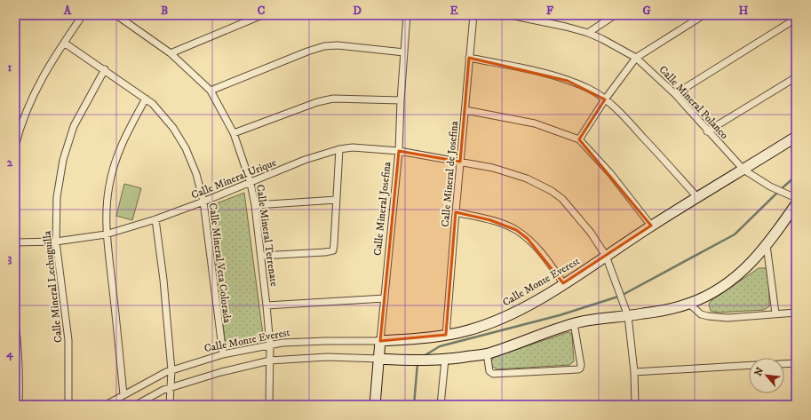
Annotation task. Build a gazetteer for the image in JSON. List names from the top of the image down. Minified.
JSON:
{"streets":{"street":["Calle Mineral Polanco","Calle Mineral de Josefina","Calle Mineral Urique","Calle Mineral Josefina","Calle Mineral Terrenate","Calle Mineral Veta Colorada","Calle Monte Everest","Calle Mineral Lechuguilla"]},"crossings":[["Calle Mineral Polanco","Calle Monte Everest"],["Calle Mineral de Josefina","Calle Mineral Urique"],["Calle Mineral de Josefina","Calle Monte Everest"],["Calle Mineral Urique","Calle Mineral Josefina"],["Calle Mineral Urique","Calle Mineral Terrenate"],["Calle Mineral Urique","Calle Mineral Veta Colorada"],["Calle Mineral Urique","Calle Monte Everest"],["Calle Mineral Urique","Calle Mineral Lechuguilla"],["Calle Mineral Josefina","Calle Monte Everest"],["Calle Mineral Terrenate","Calle Monte Everest"],["Calle Mineral Veta Colorada","Calle Monte Everest"],["Calle Mineral Veta Colorada","Calle Mineral Lechuguilla"]],"north":"top left","grid":{"columns":["A","B","C","D","E","F","G","H"],"rows":["1","2","3","4"]}}
